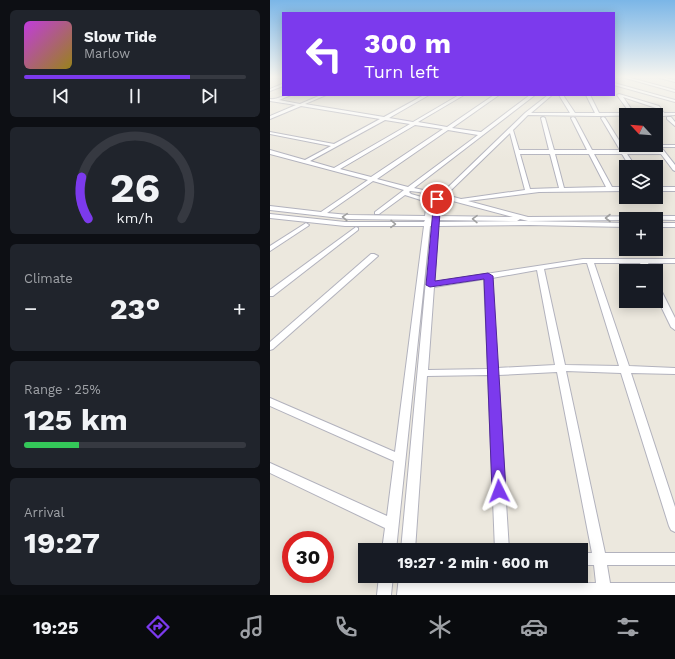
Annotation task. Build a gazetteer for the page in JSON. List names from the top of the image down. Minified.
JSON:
{"north":"top left","page":{"turn":["300 m","Turn left"],"song":["Slow Tide","Marlow"],"map_buttons":["+","−"],"tile":["Climate",["Range · 25%","125 km"],["Arrival","19:27"]],"heat":["−","23°","+"],"limit":"30","trip":"19:27 · 2 min · 600 m","tabs":"19:25","gauge":["26","km/h"]}}
